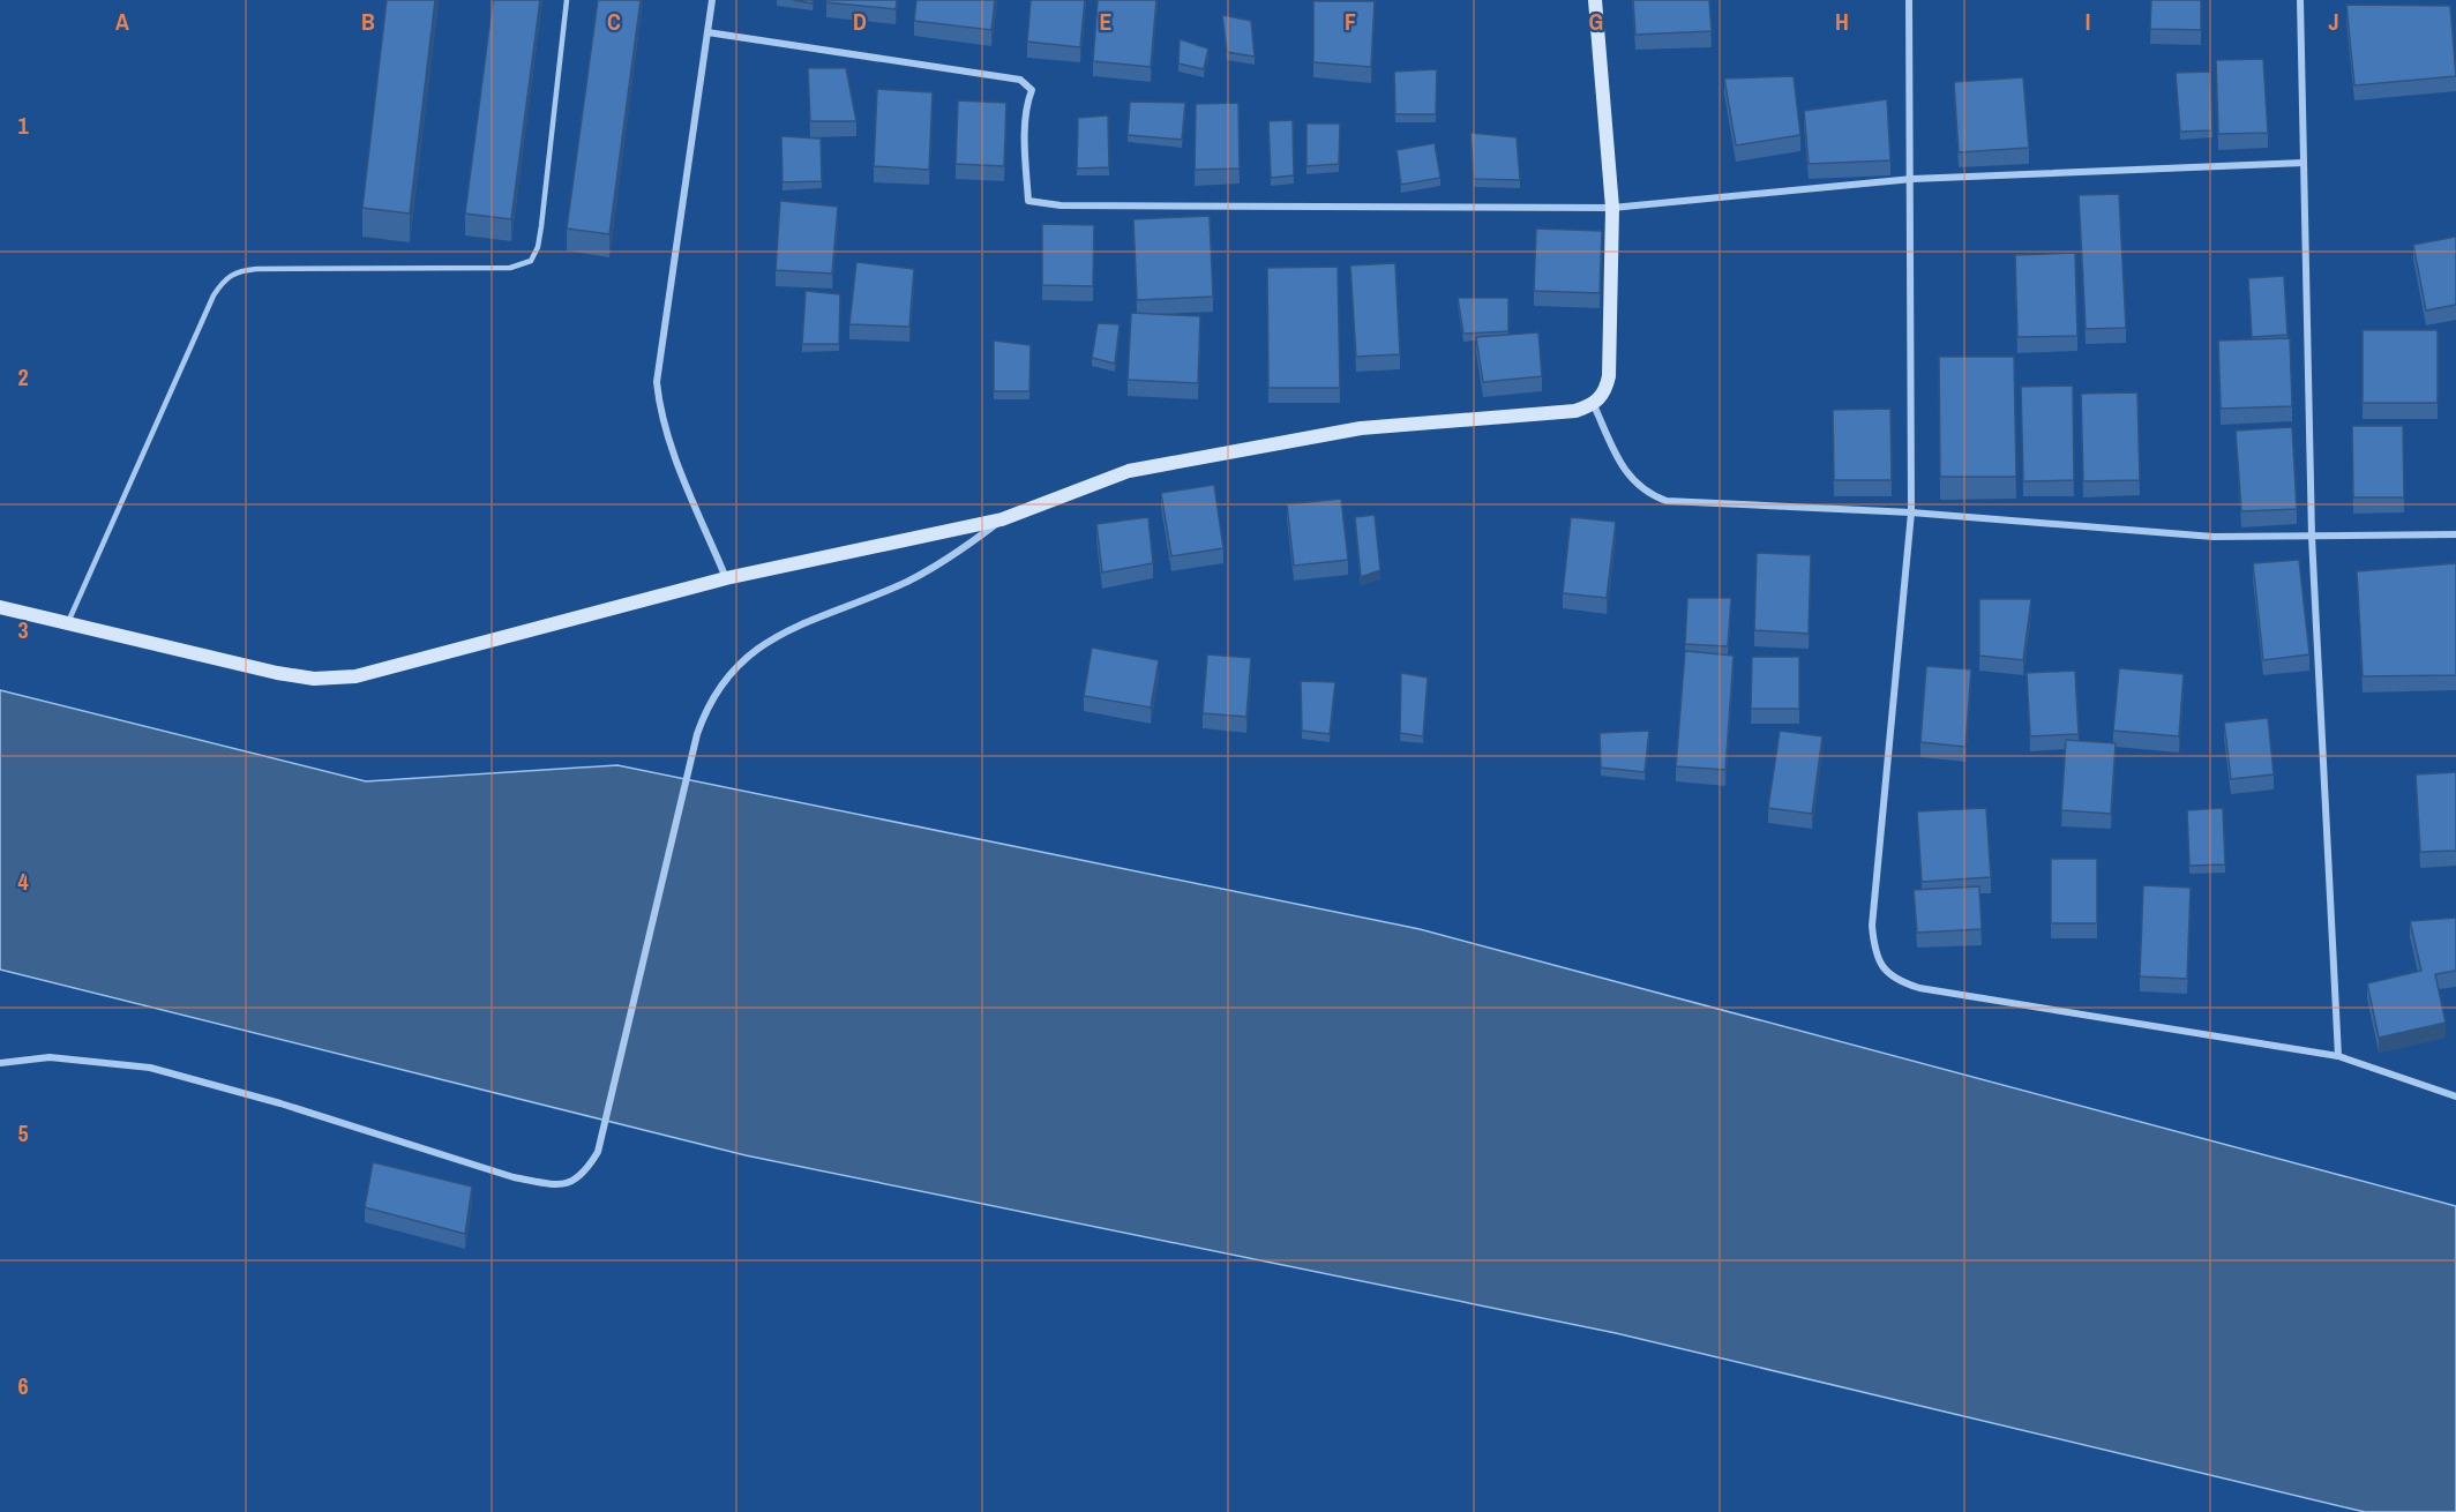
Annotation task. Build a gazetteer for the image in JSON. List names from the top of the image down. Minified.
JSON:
{"grid":{"columns":["A","B","C","D","E","F","G","H","I","J"],"rows":["1","2","3","4","5","6"]}}
